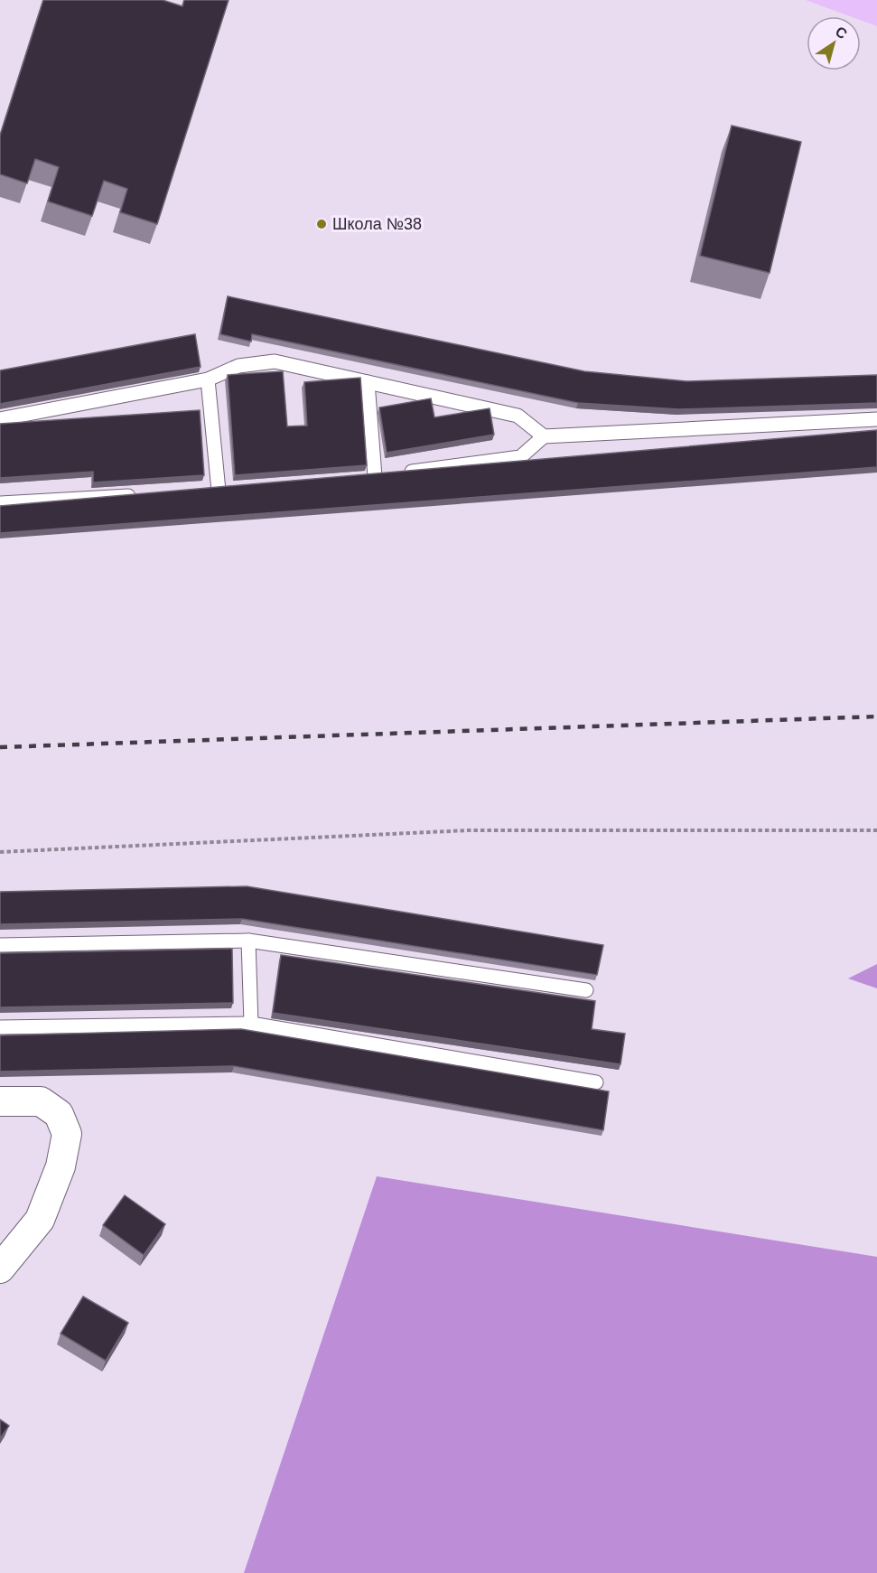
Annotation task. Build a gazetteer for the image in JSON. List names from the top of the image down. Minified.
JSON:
{"places":["Школа №38"],"north":"top right"}
